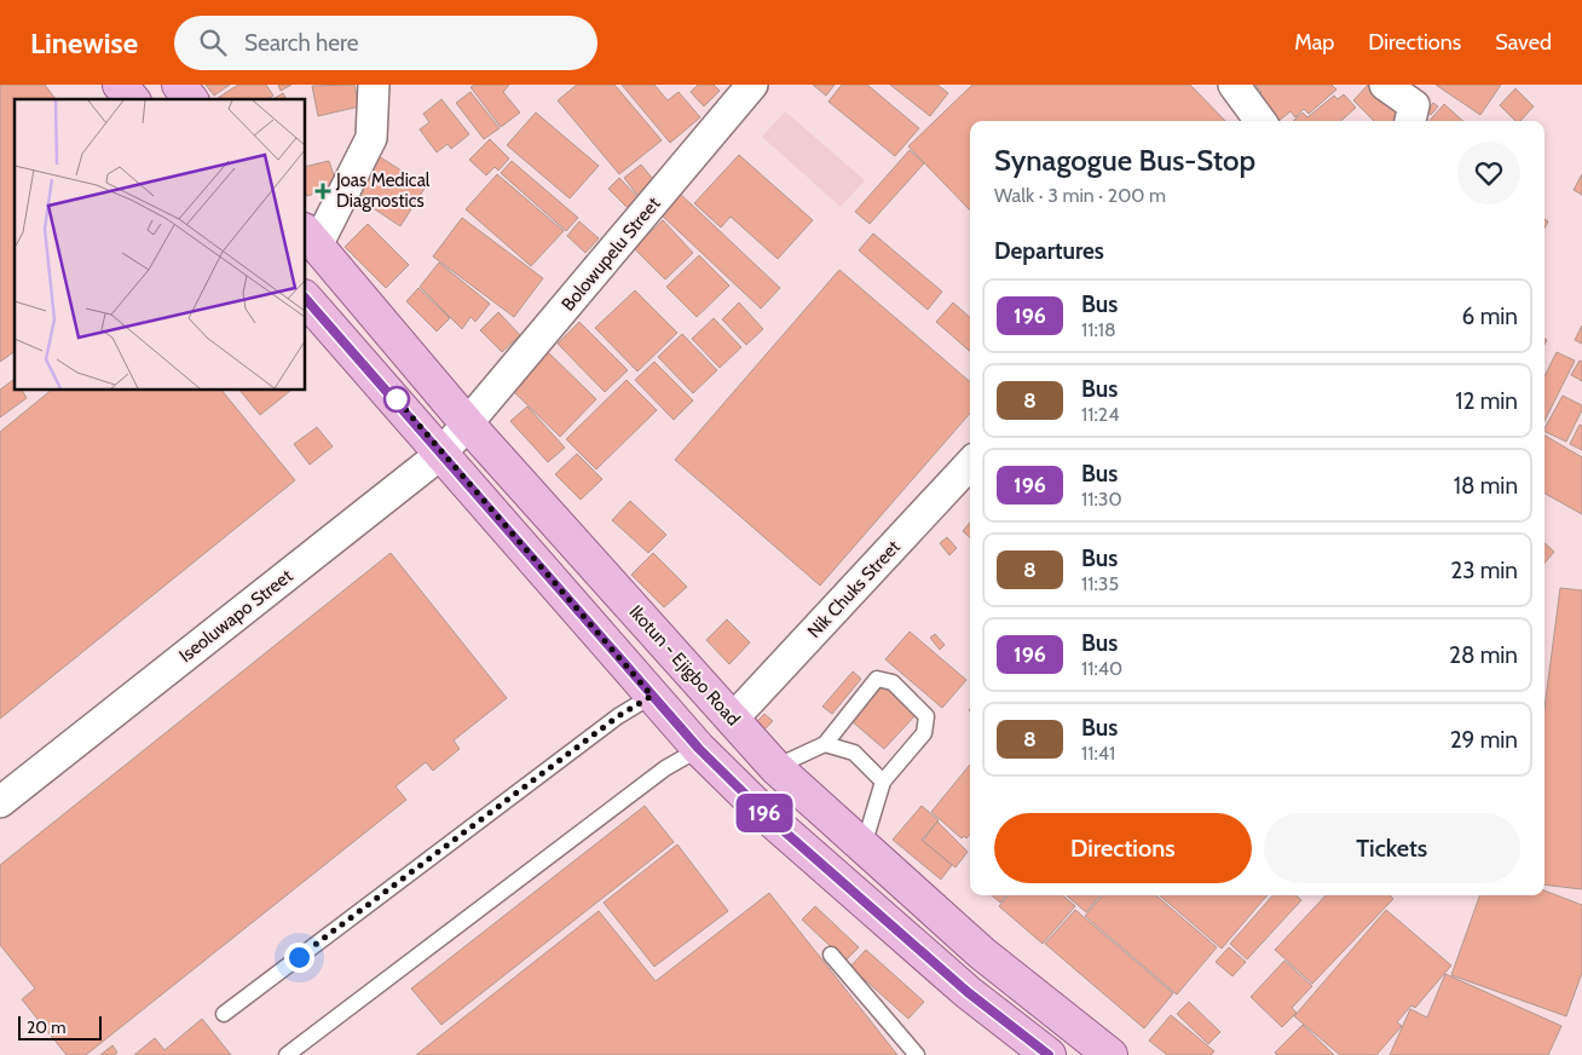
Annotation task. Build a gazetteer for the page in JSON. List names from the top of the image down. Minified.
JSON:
{"streets":{"main road":["Ikotun - Ejigbo Road"],"street":["Bolowupelu Street","Nik Chuks Street","Iseoluwapo Street"]},"crossings":[["Bolowupelu Street","Iseoluwapo Street"],["Bolowupelu Street","Ikotun - Ejigbo Road"],["Nik Chuks Street","Ikotun - Ejigbo Road"],["Iseoluwapo Street","Ikotun - Ejigbo Road"]],"places":{"health":["Joas Medical Diagnostics"]},"lines":["bus line 196"],"scale_bar":"20 m","page":{"header":"Linewise","search":"Search here","nav":["Map","Directions","Saved"],"on_map":"196","heading":[["Synagogue Bus-Stop","Walk · 3 min · 200 m"],"Departures"],"list":[{"mark":"196","name":"Bus","note":"11:18","value":"6 min"},{"mark":"8","name":"Bus","note":"11:24","value":"12 min"},{"mark":"196","name":"Bus","note":"11:30","value":"18 min"},{"mark":"8","name":"Bus","note":"11:35","value":"23 min"},{"mark":"196","name":"Bus","note":"11:40","value":"28 min"},{"mark":"8","name":"Bus","note":"11:41","value":"29 min"}],"buttons":["Directions","Tickets"],"scale":"20 m"}}
